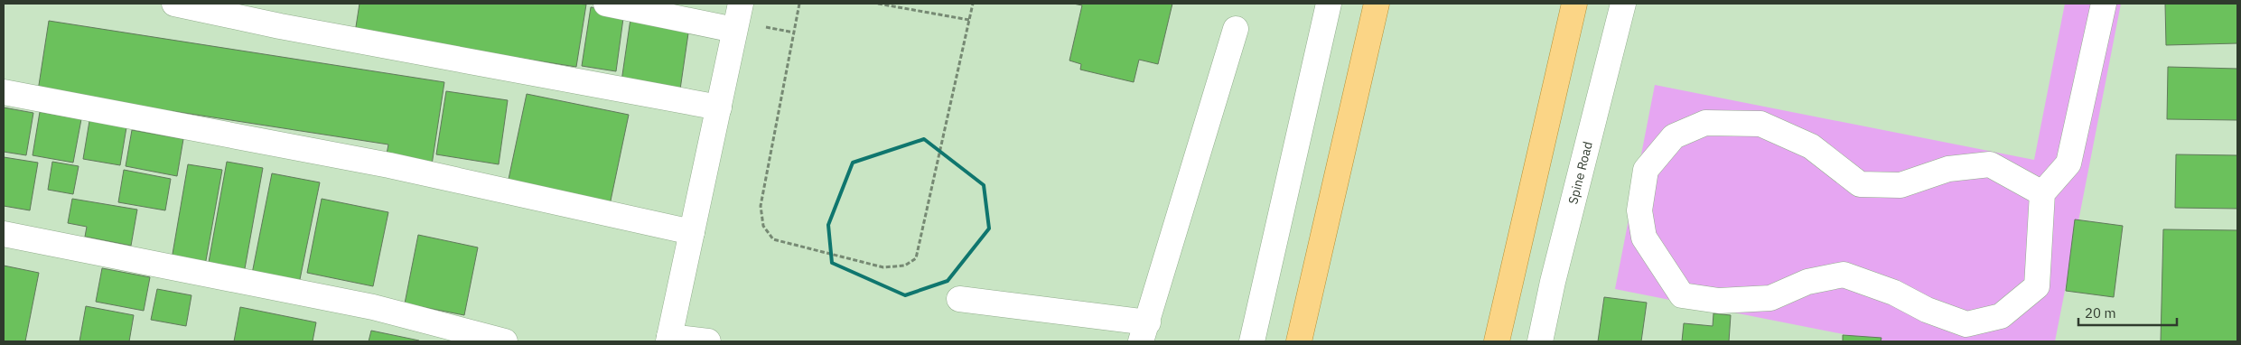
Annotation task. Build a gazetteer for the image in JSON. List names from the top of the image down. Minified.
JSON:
{"streets":{"street":["Spine Road"]},"scale_bar":"20 m"}
